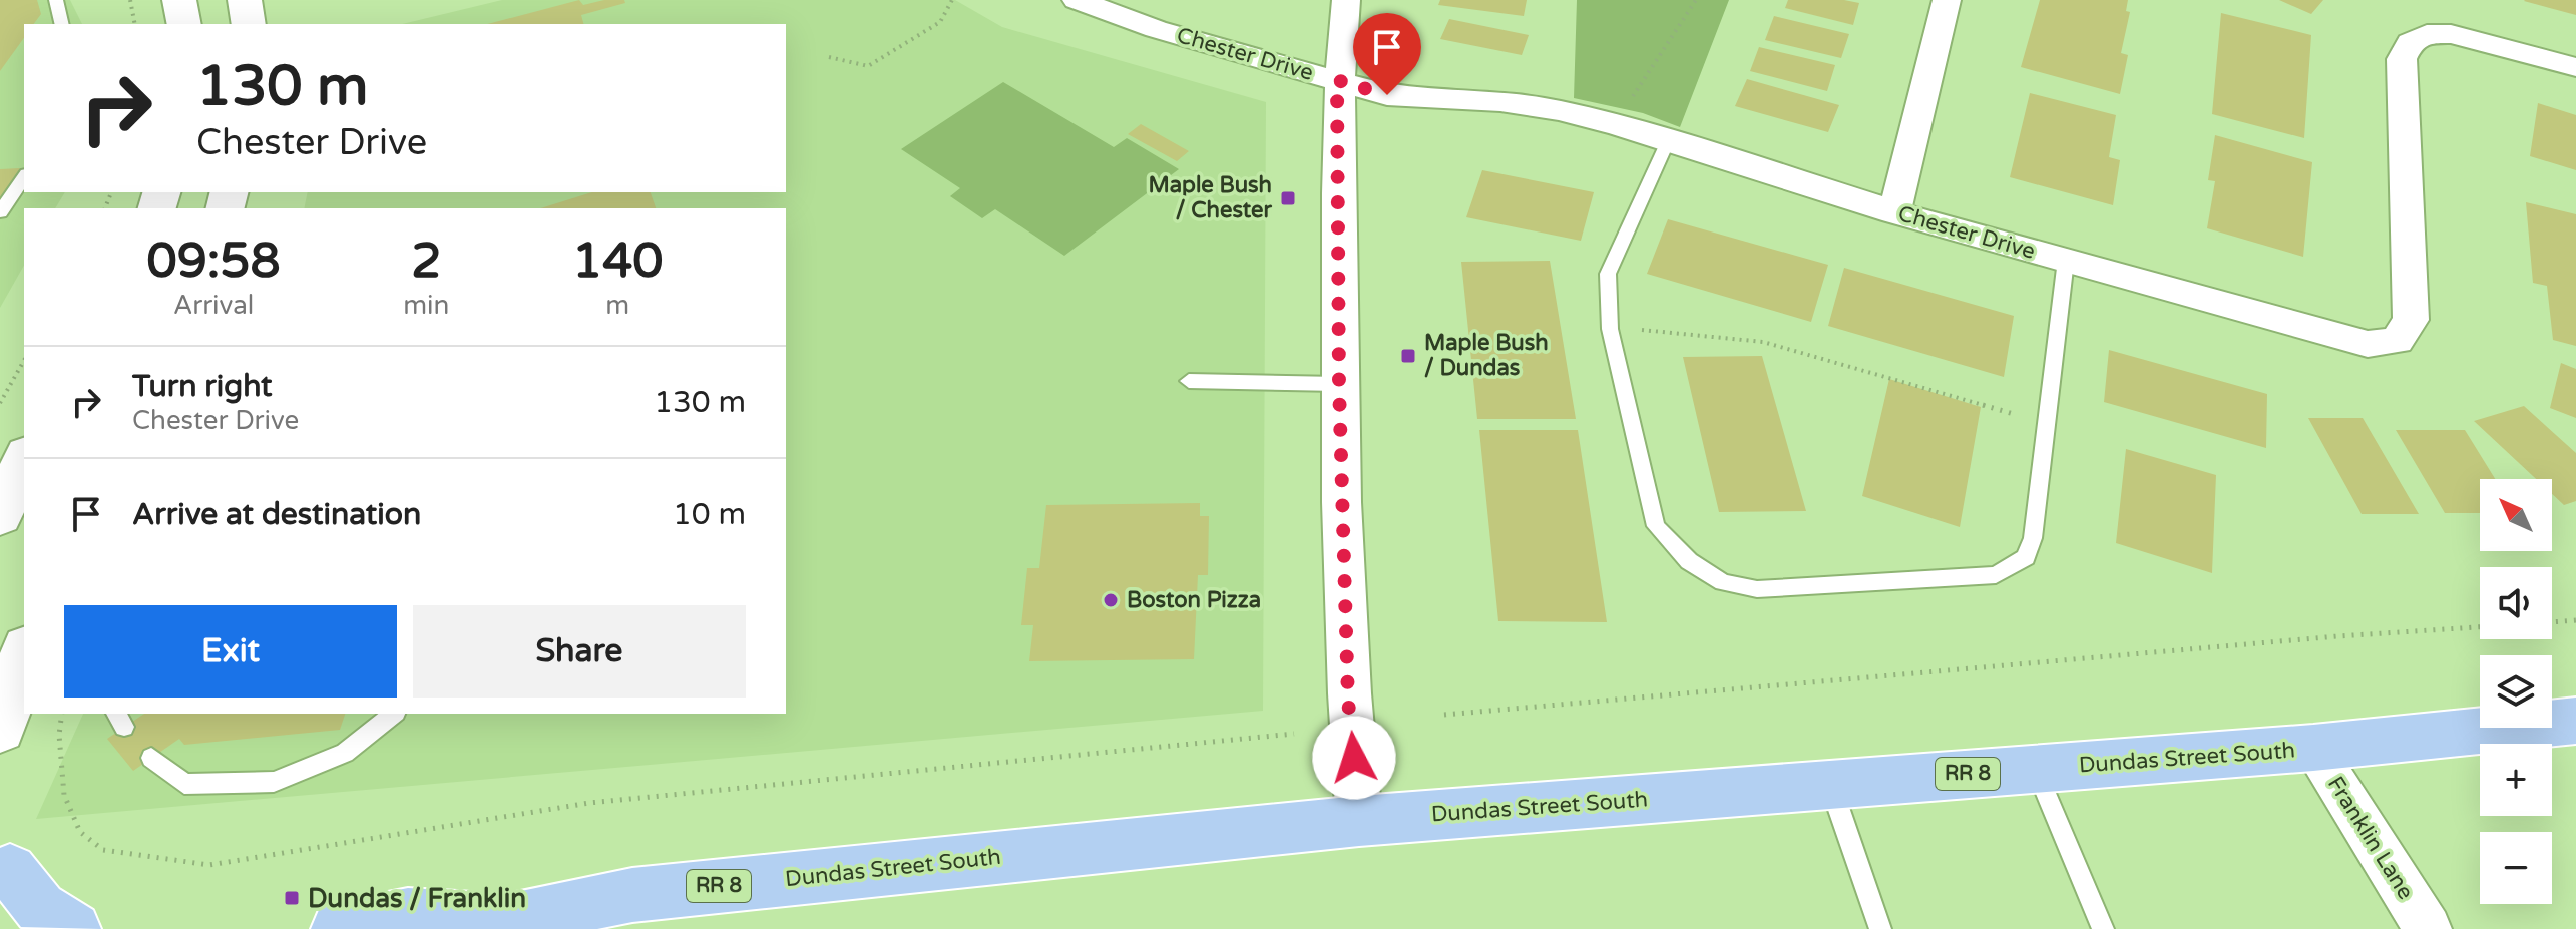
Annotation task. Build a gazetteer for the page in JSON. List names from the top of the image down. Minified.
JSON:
{"streets":{"main road":["Dundas Street South","RR 8"],"street":["Chester Drive","Franklin Lane"]},"crossings":[["Dundas Street South","Franklin Lane"]],"places":{"transit":["Maple Bush / Chester","Maple Bush / Dundas","Dundas / Franklin"],"other":["Boston Pizza"]},"north":"top left","page":{"turn":["130 m","Chester Drive"],"eta":["09:58","Arrival","2","min","140","m"],"list":[{"name":"Turn right","note":"Chester Drive","value":"130 m"},{"name":"Arrive at destination","value":"10 m"}],"map_buttons":["+","−"],"buttons":["Exit","Share"]}}
